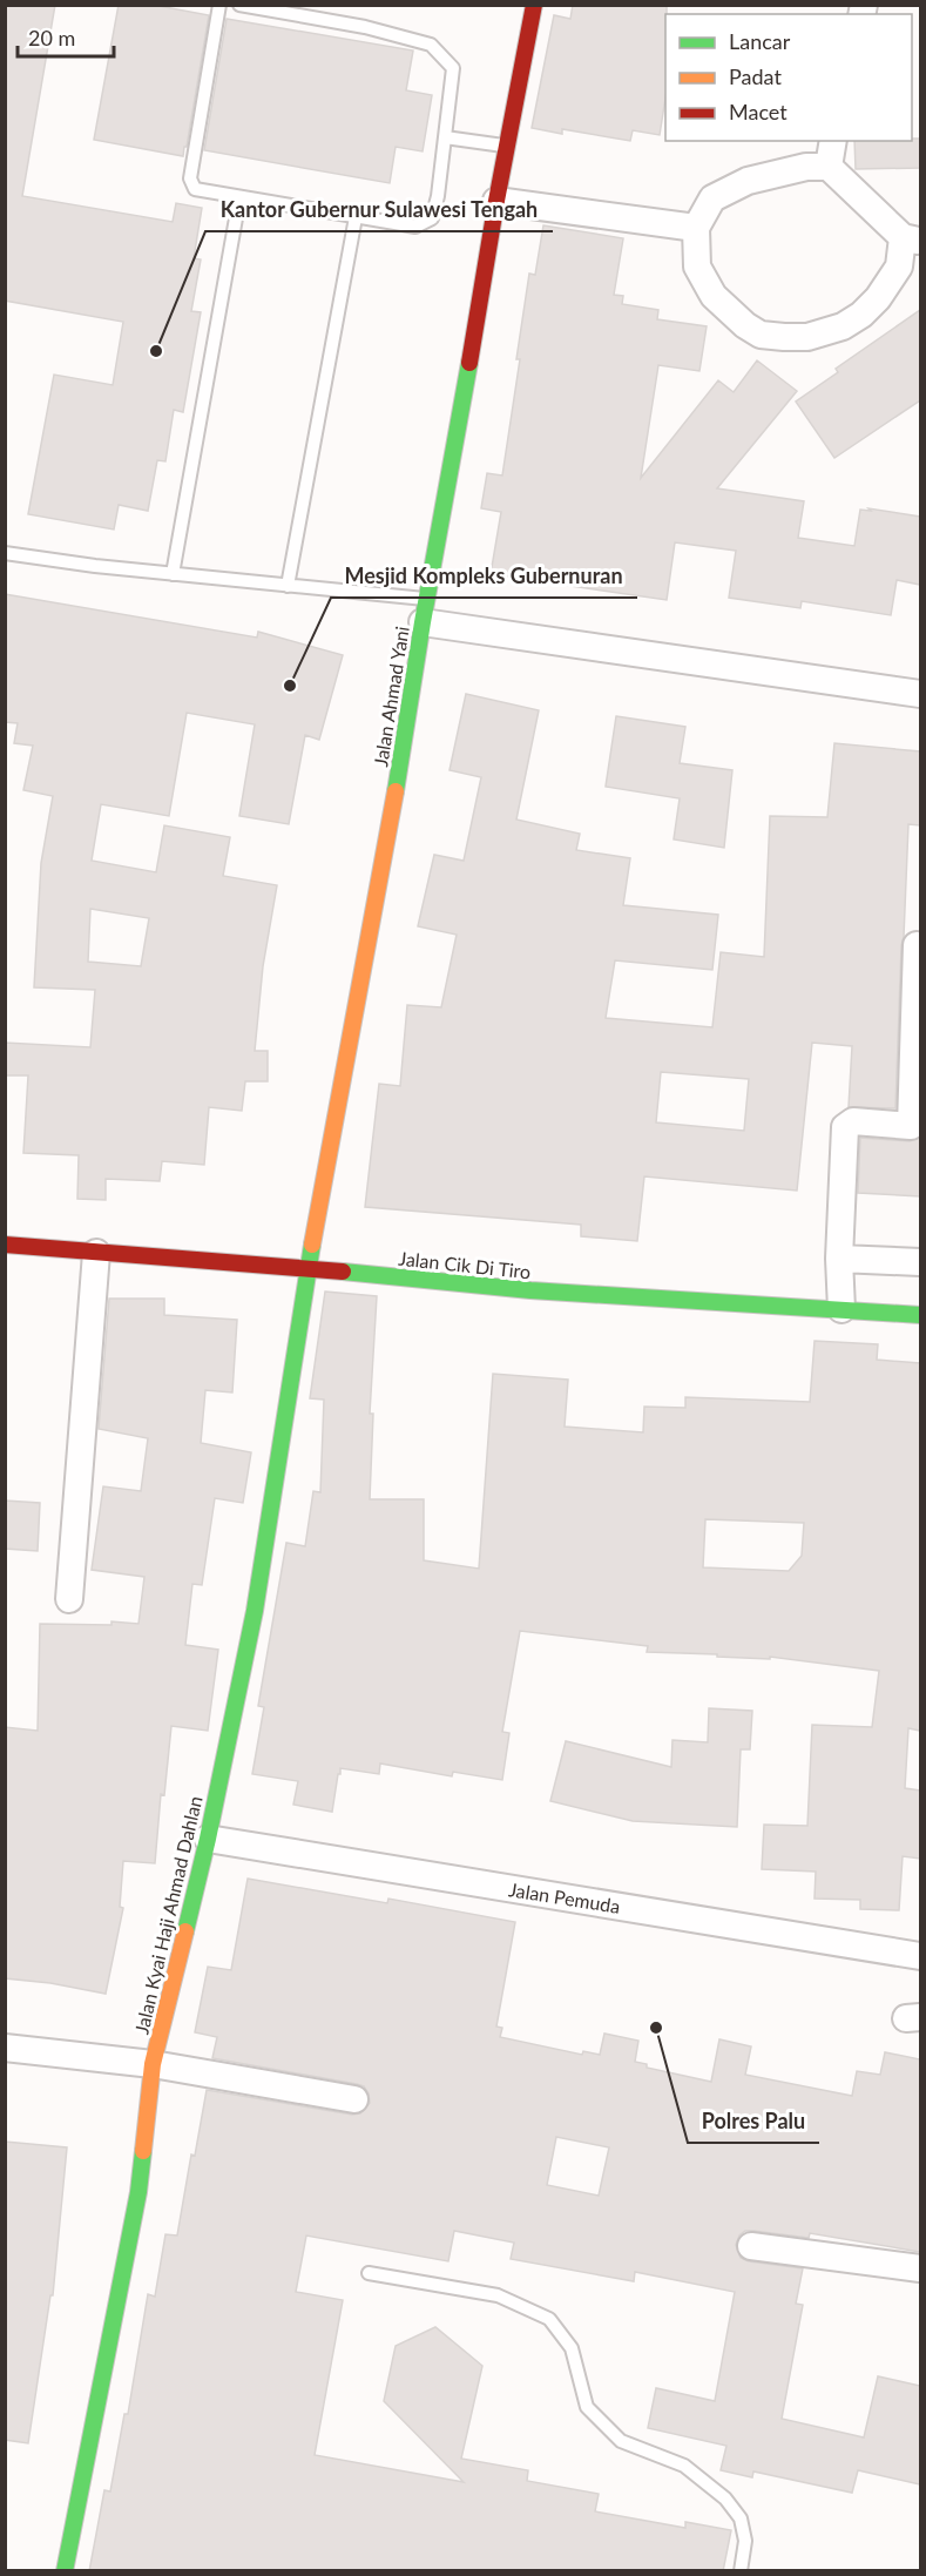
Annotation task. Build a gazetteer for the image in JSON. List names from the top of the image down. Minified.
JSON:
{"streets":{"street":["Jalan Ahmad Yani","Jalan Cik Di Tiro","Jalan Pemuda","Jalan Kyai Haji Ahmad Dahlan"]},"crossings":[["Jalan Ahmad Yani","Jalan Cik Di Tiro"],["Jalan Ahmad Yani","Jalan Kyai Haji Ahmad Dahlan"],["Jalan Cik Di Tiro","Jalan Kyai Haji Ahmad Dahlan"],["Jalan Pemuda","Jalan Kyai Haji Ahmad Dahlan"]],"places":["Kantor Gubernur Sulawesi Tengah","Mesjid Kompleks Gubernuran","Polres Palu"],"legend":["Lancar","Padat","Macet"],"scale_bar":"20 m"}
